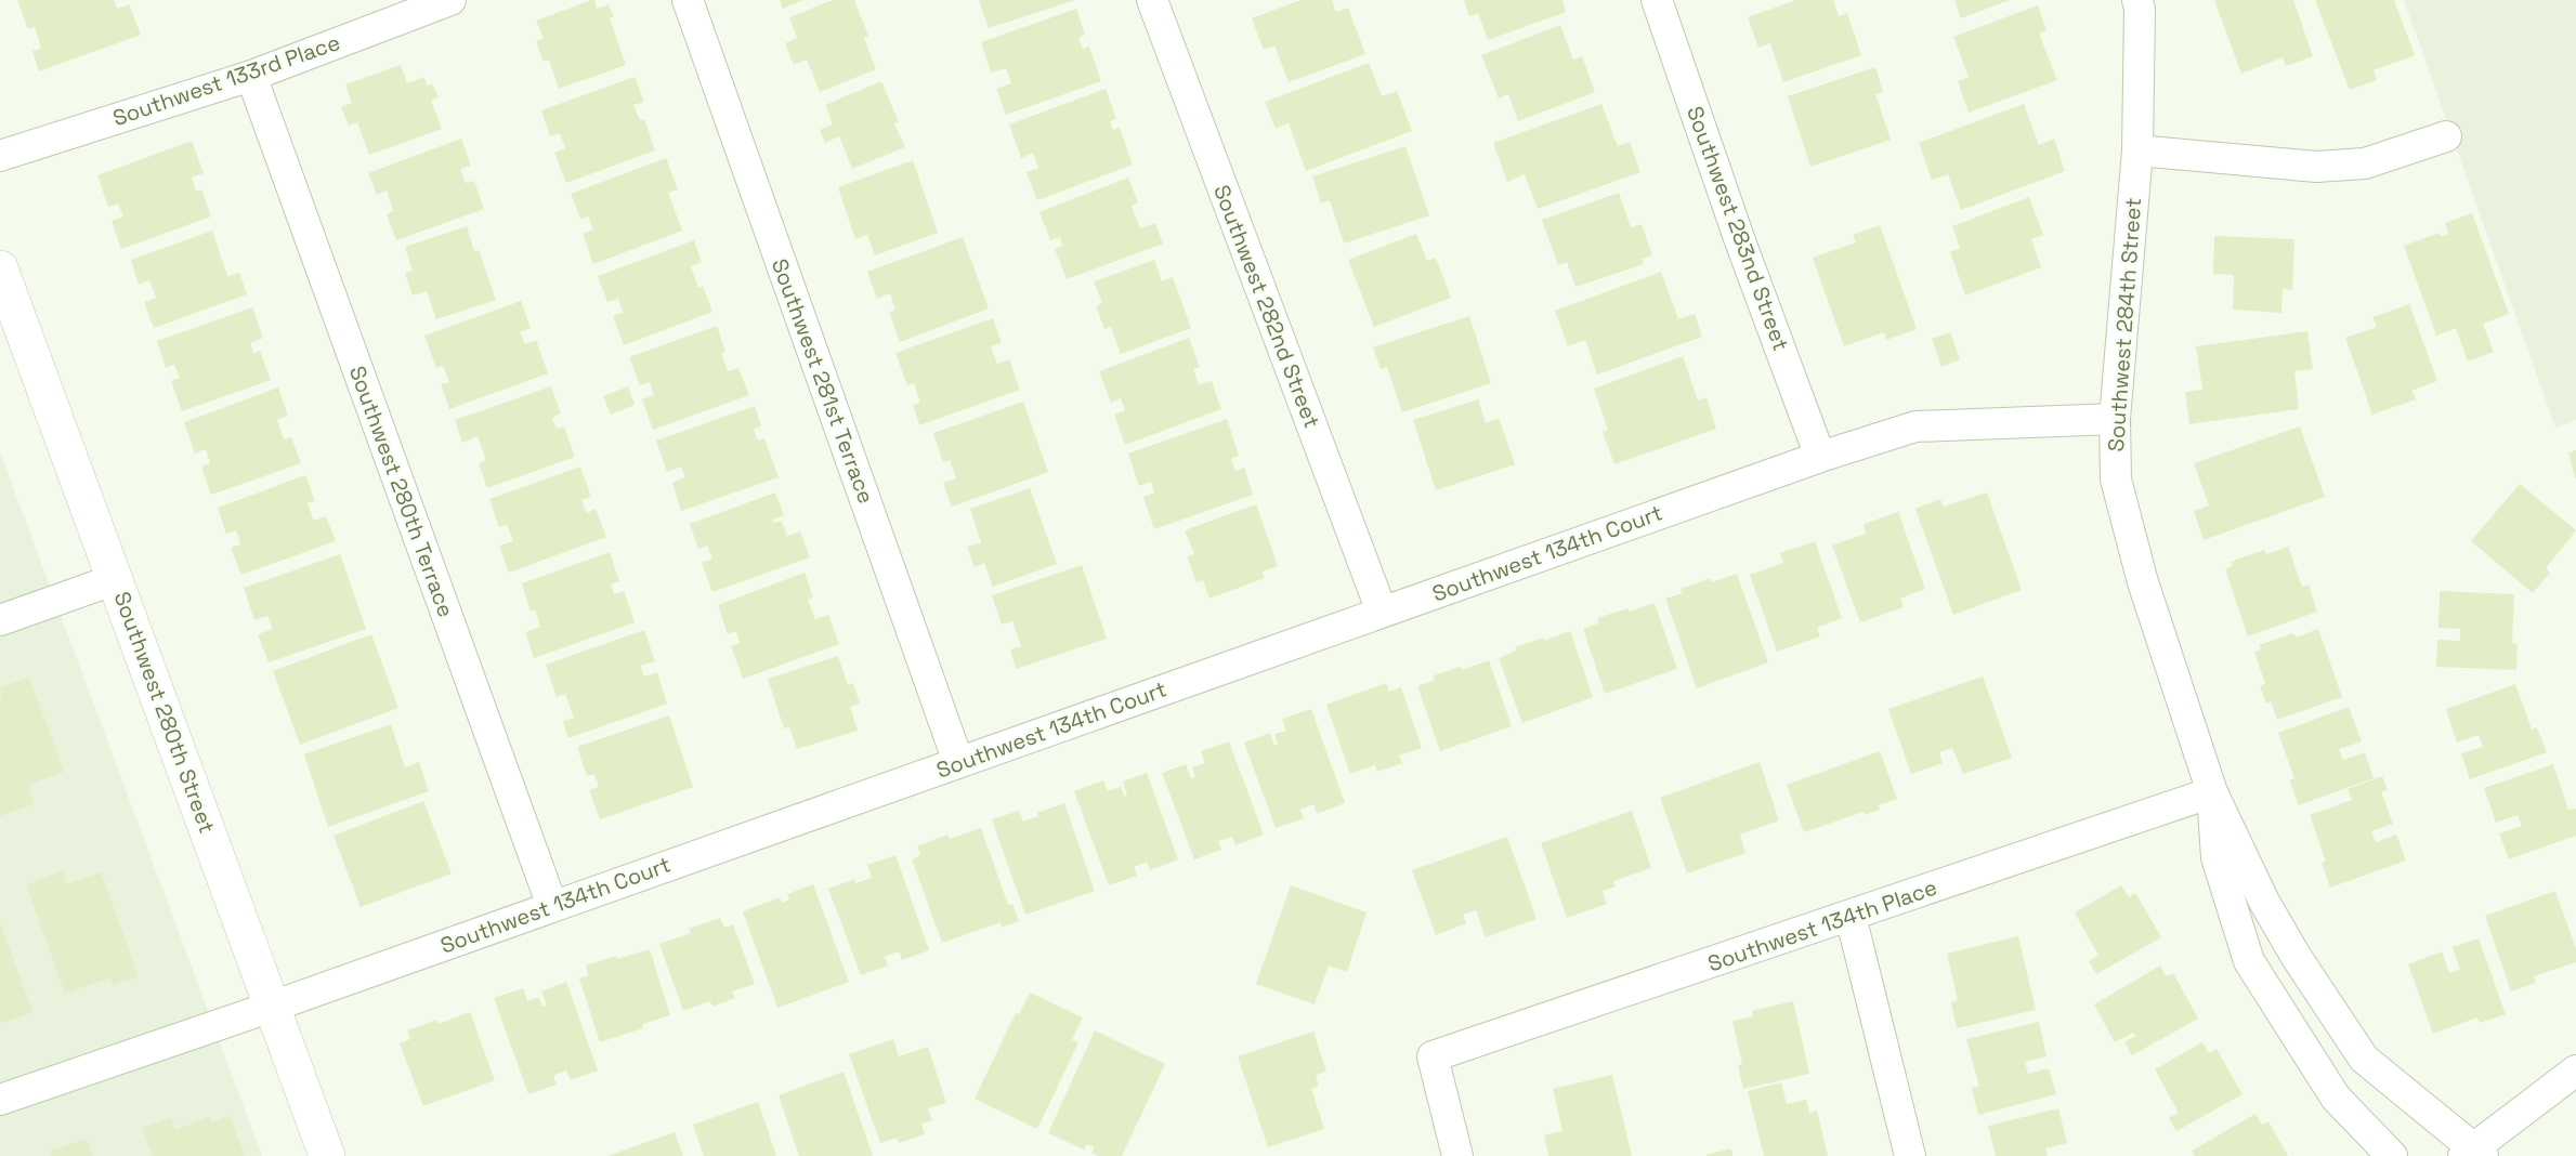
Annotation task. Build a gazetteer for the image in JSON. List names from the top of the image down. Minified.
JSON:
{"streets":{"street":["Southwest 133rd Place","Southwest 283nd Street","Southwest 282nd Street","Southwest 284th Street","Southwest 281st Terrace","Southwest 280th Terrace","Southwest 134th Court","Southwest 280th Street","Southwest 134th Place"]},"crossings":[["Southwest 133rd Place","Southwest 280th Terrace"],["Southwest 283nd Street","Southwest 134th Court"],["Southwest 282nd Street","Southwest 134th Court"],["Southwest 284th Street","Southwest 134th Court"],["Southwest 284th Street","Southwest 134th Place"],["Southwest 281st Terrace","Southwest 134th Court"],["Southwest 280th Terrace","Southwest 134th Court"],["Southwest 134th Court","Southwest 280th Street"]]}
